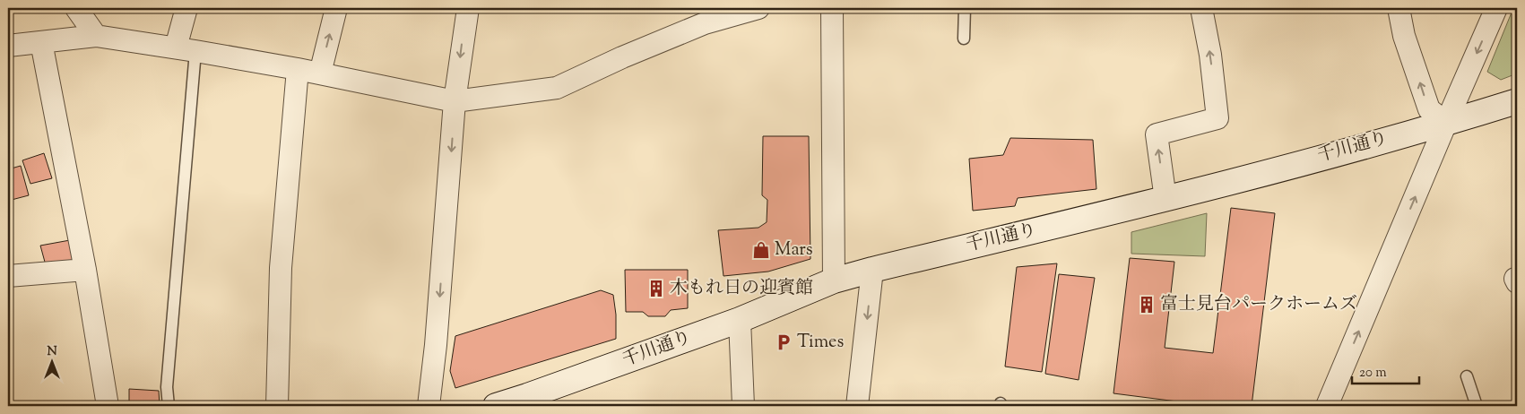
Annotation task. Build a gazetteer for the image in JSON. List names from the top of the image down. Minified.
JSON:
{"streets":{"main road":["千川通り"]},"places":{"shop":["Mars"],"building":["木もれ日の迎賓館","富士見台パークホームズ"],"parking":["Times"]},"scale_bar":"20 m","north":"top"}
